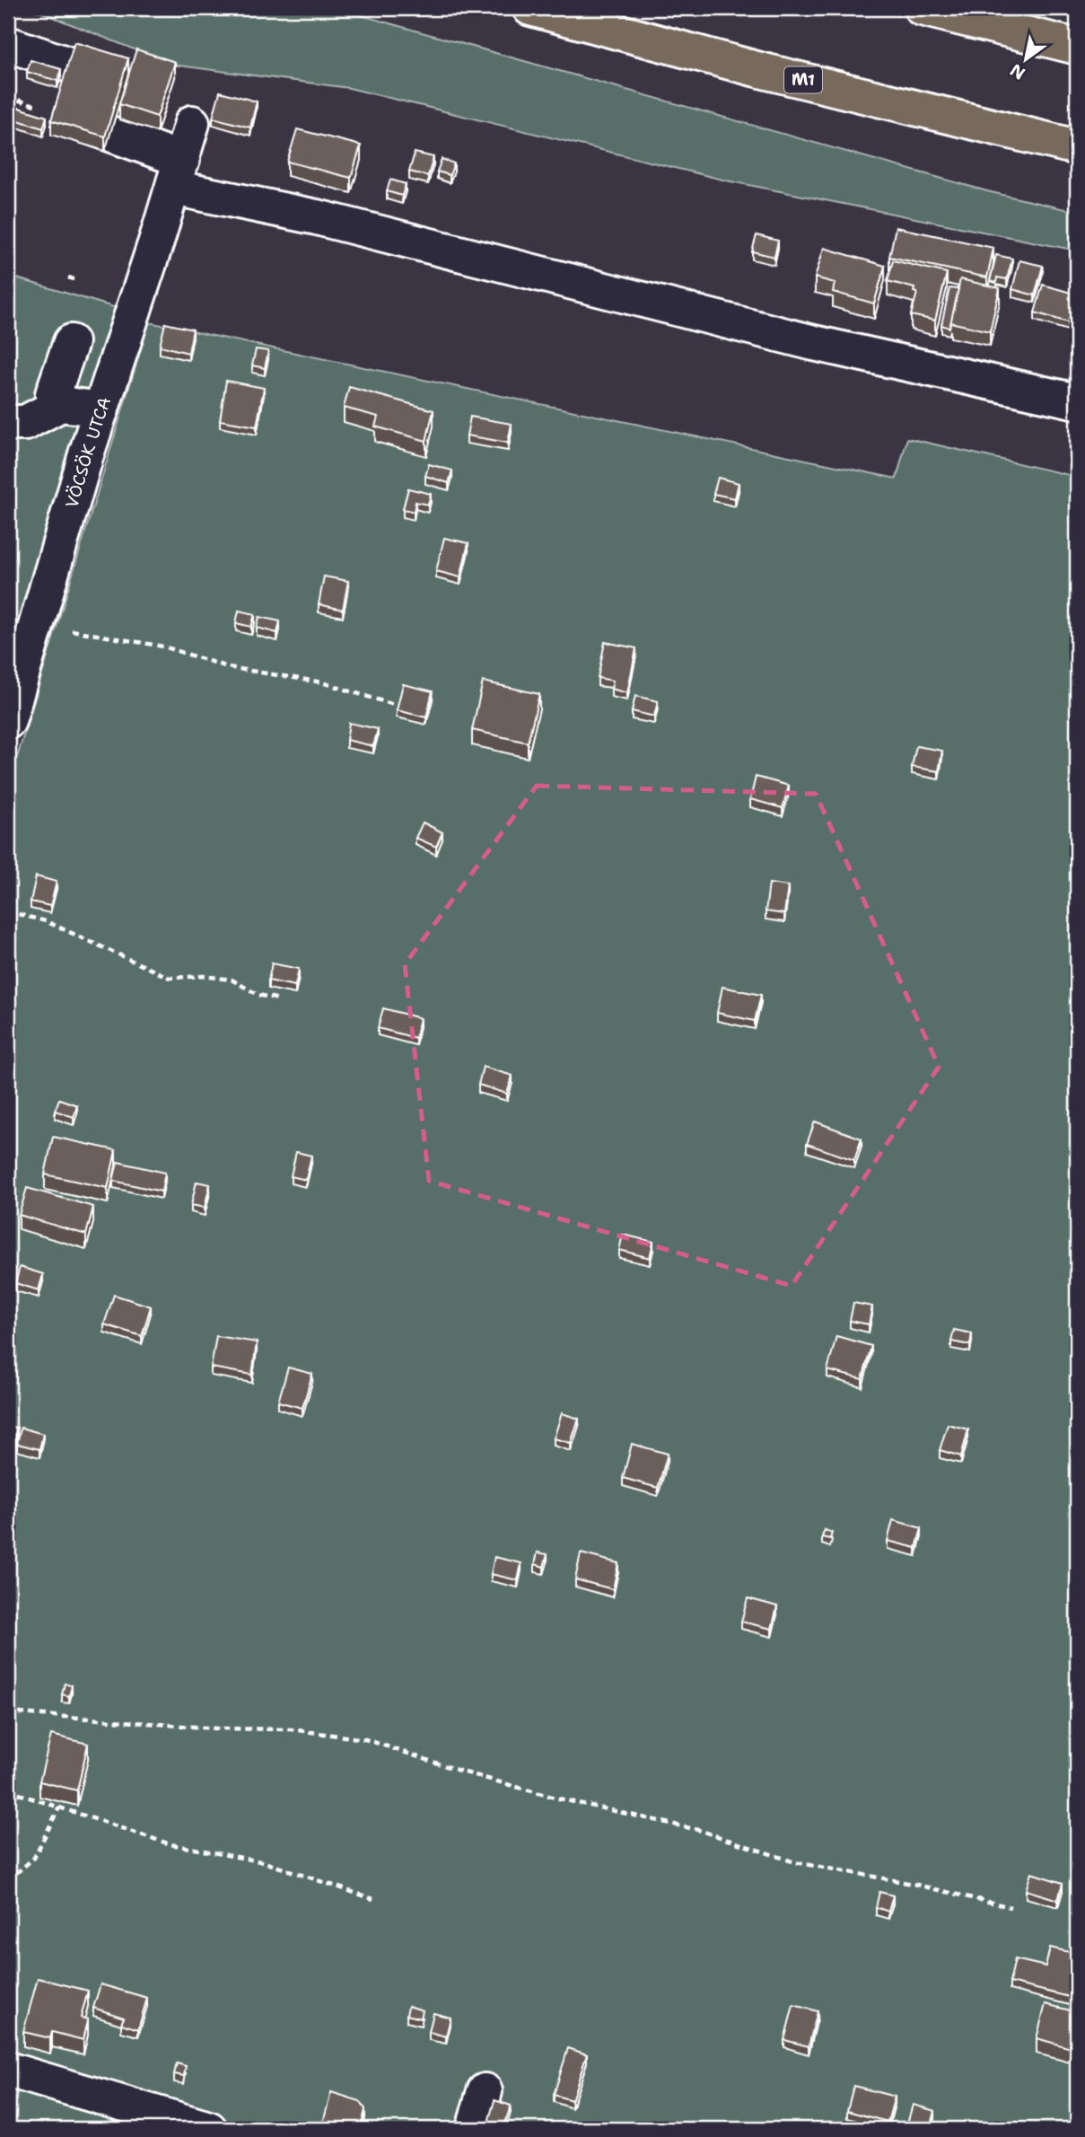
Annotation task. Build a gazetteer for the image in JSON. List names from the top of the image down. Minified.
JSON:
{"streets":{"main road":["M1"],"street":["VÖCSÖK UTCA"]},"north":"bottom left"}
